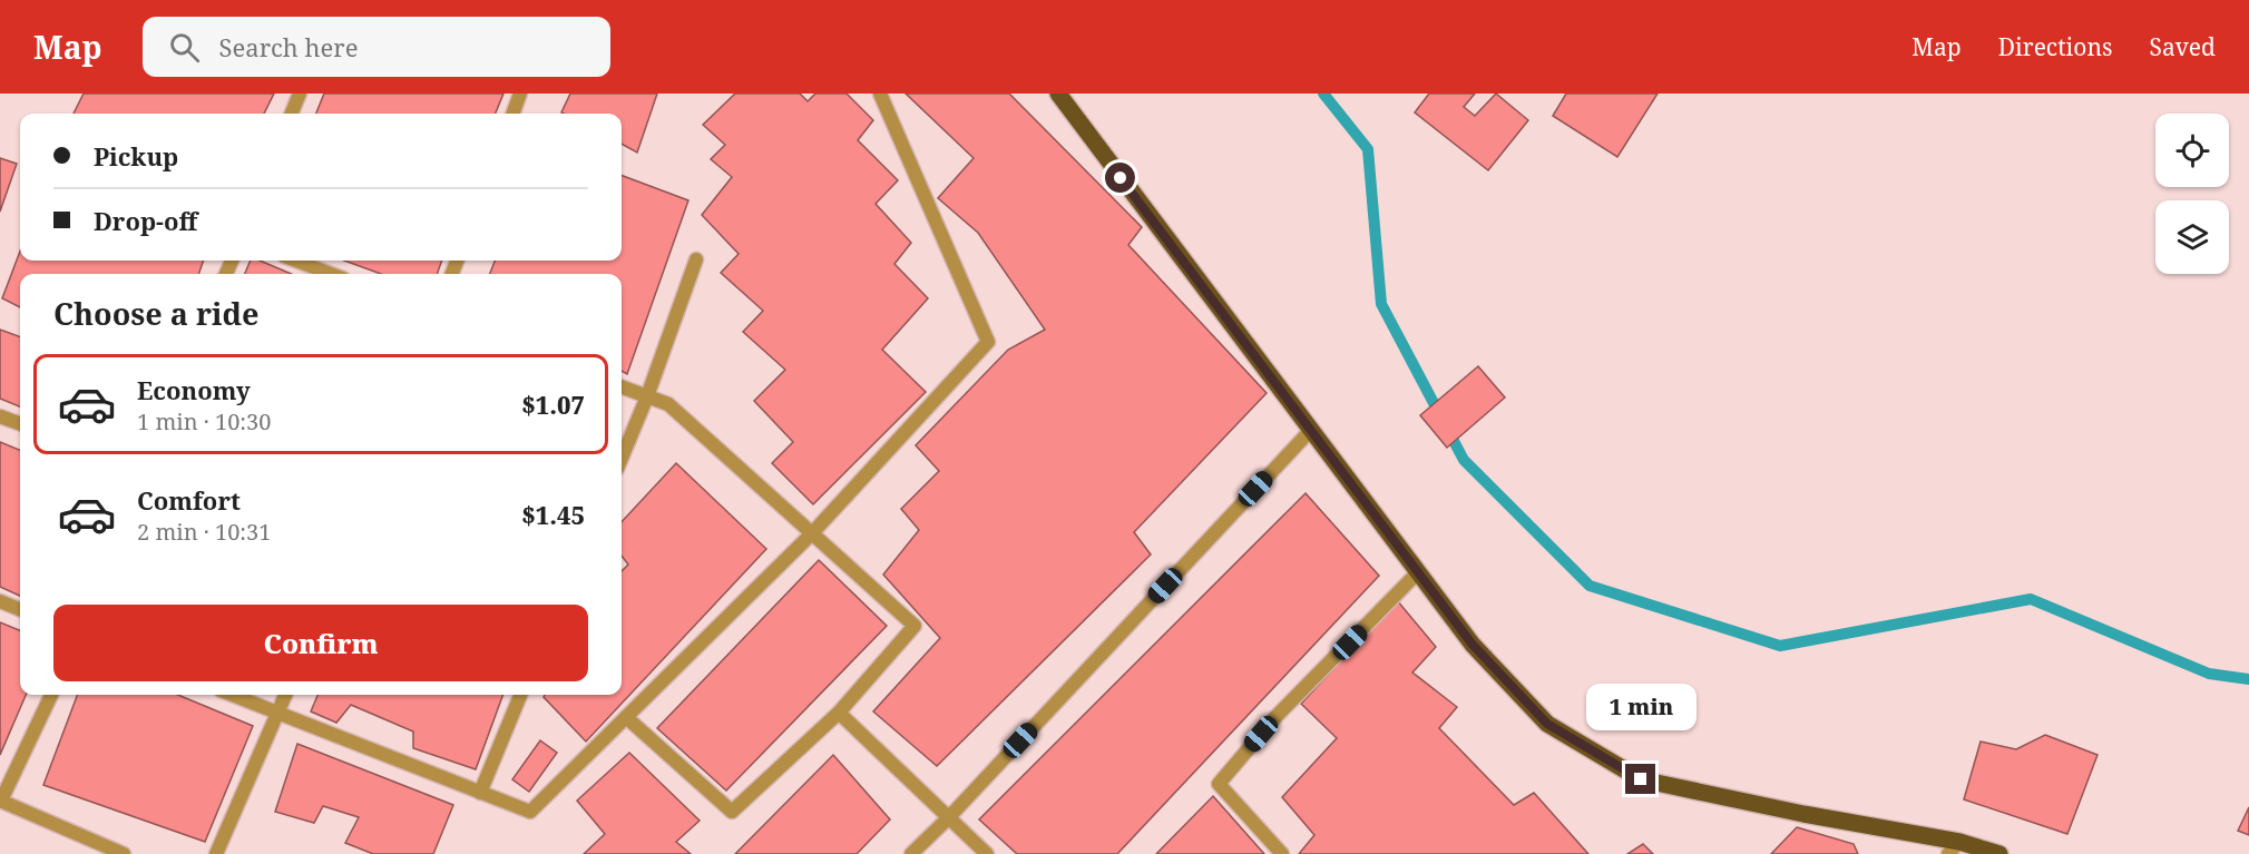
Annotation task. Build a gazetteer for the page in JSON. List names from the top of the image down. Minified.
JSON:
{"page":{"header":"Map","search":"Search here","nav":["Map","Directions","Saved"],"banner":["Pickup","Drop-off"],"heading":"Choose a ride","list":[{"name":"Economy","note":"1 min · 10:30","value":"$1.07"},{"name":"Comfort","note":"2 min · 10:31","value":"$1.45"}],"buttons":"Confirm","bubble":"1 min"}}
